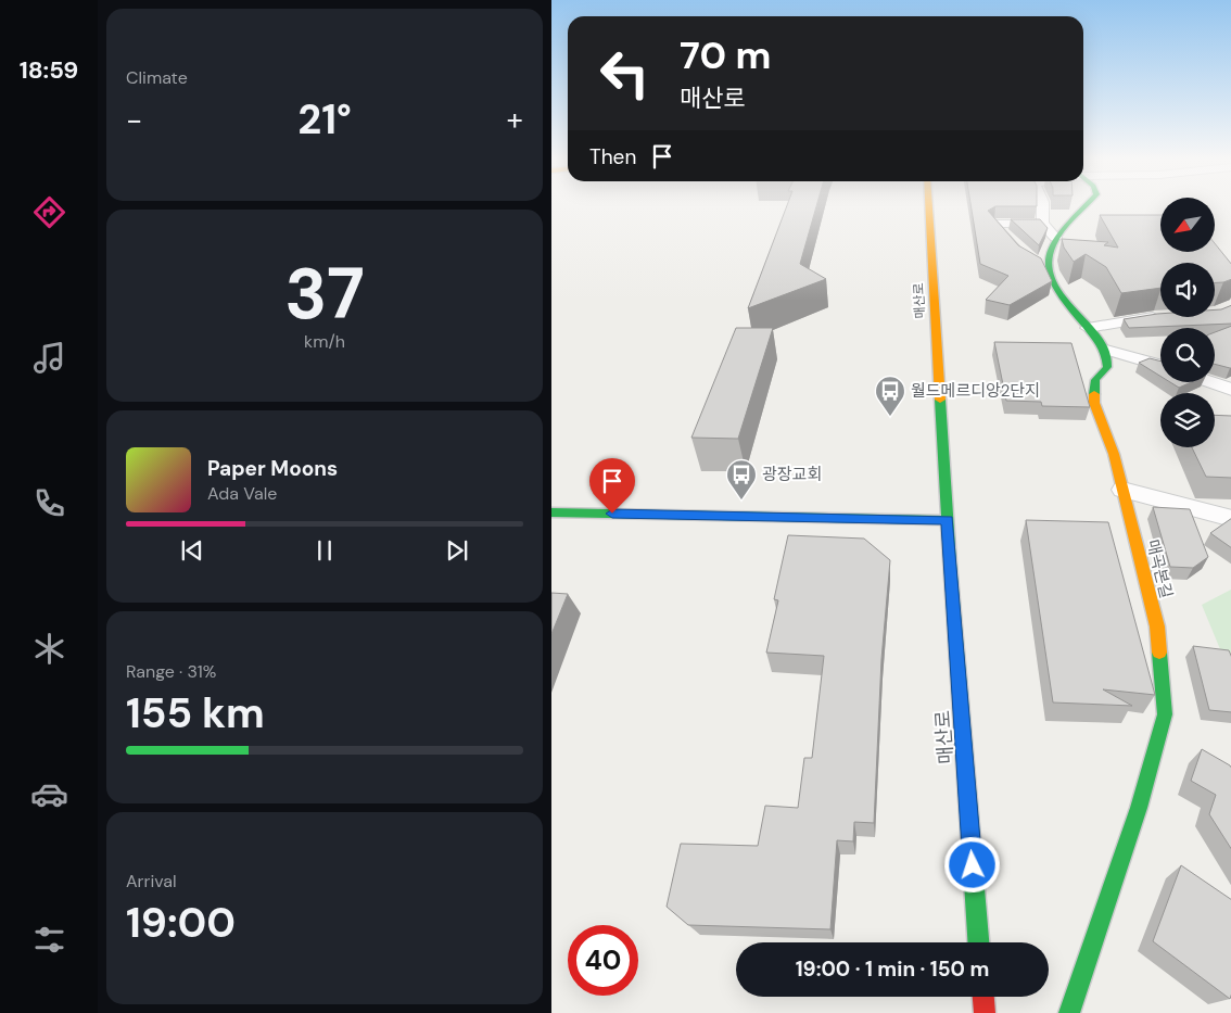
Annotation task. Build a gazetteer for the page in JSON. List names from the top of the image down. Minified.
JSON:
{"streets":{"street":["매산로","매곡본길"]},"places":{"bus stop":["월드메르디앙2단지","광장교회"]},"north":"bottom left","page":{"tabs":"18:59","tile":["Climate",["37","km/h"],["Range · 31%","155 km"],["Arrival","19:00"]],"turn":["70 m","매산로"],"heat":["−","21°","+"],"then":"Then","song":["Paper Moons","Ada Vale"],"limit":"40","trip":"19:00 · 1 min · 150 m"}}
